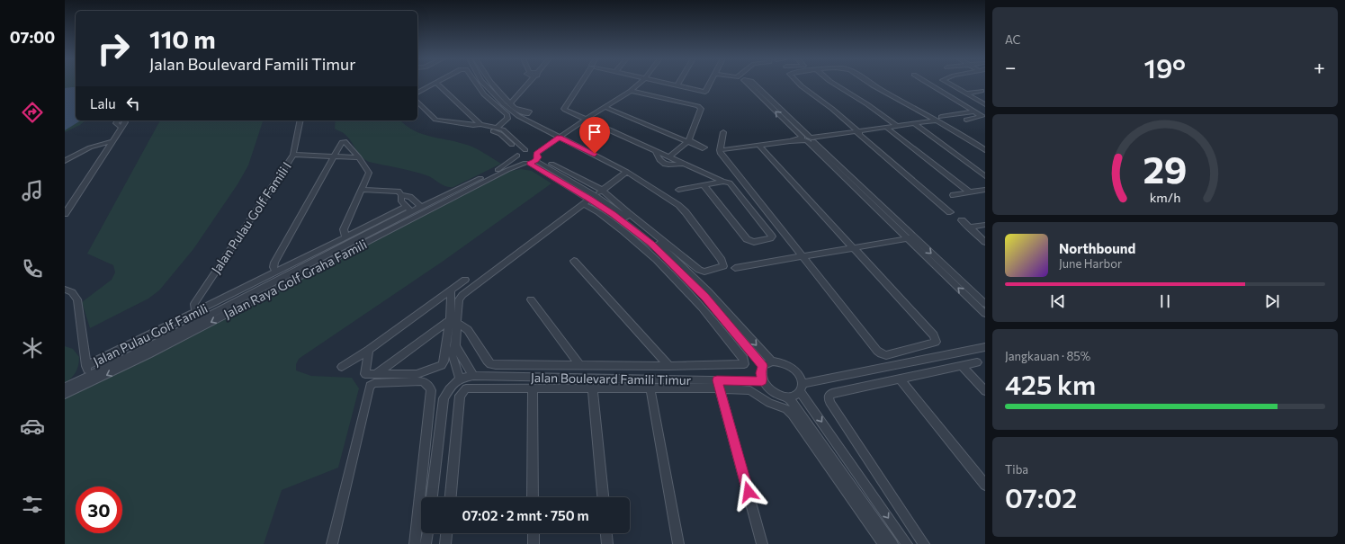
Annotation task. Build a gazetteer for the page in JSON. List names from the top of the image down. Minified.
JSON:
{"streets":{"street":["Jalan Pulau Golf Famili I","Jalan Raya Golf Graha Famili","Jalan Pulau Golf Famili","Jalan Boulevard Famili Timur"]},"crossings":[["Jalan Pulau Golf Famili I","Jalan Pulau Golf Famili"],["Jalan Raya Golf Graha Famili","Jalan Pulau Golf Famili"]],"page":{"tabs":"07:00","tile":["AC",["Jangkauan · 85%","425 km"],["Tiba","07:02"]],"turn":["110 m","Jalan Boulevard Famili Timur"],"heat":["−","19°","+"],"then":"Lalu","song":["Northbound","June Harbor"],"limit":"30","trip":"07:02 · 2 mnt · 750 m","gauge":["29","km/h"]}}
